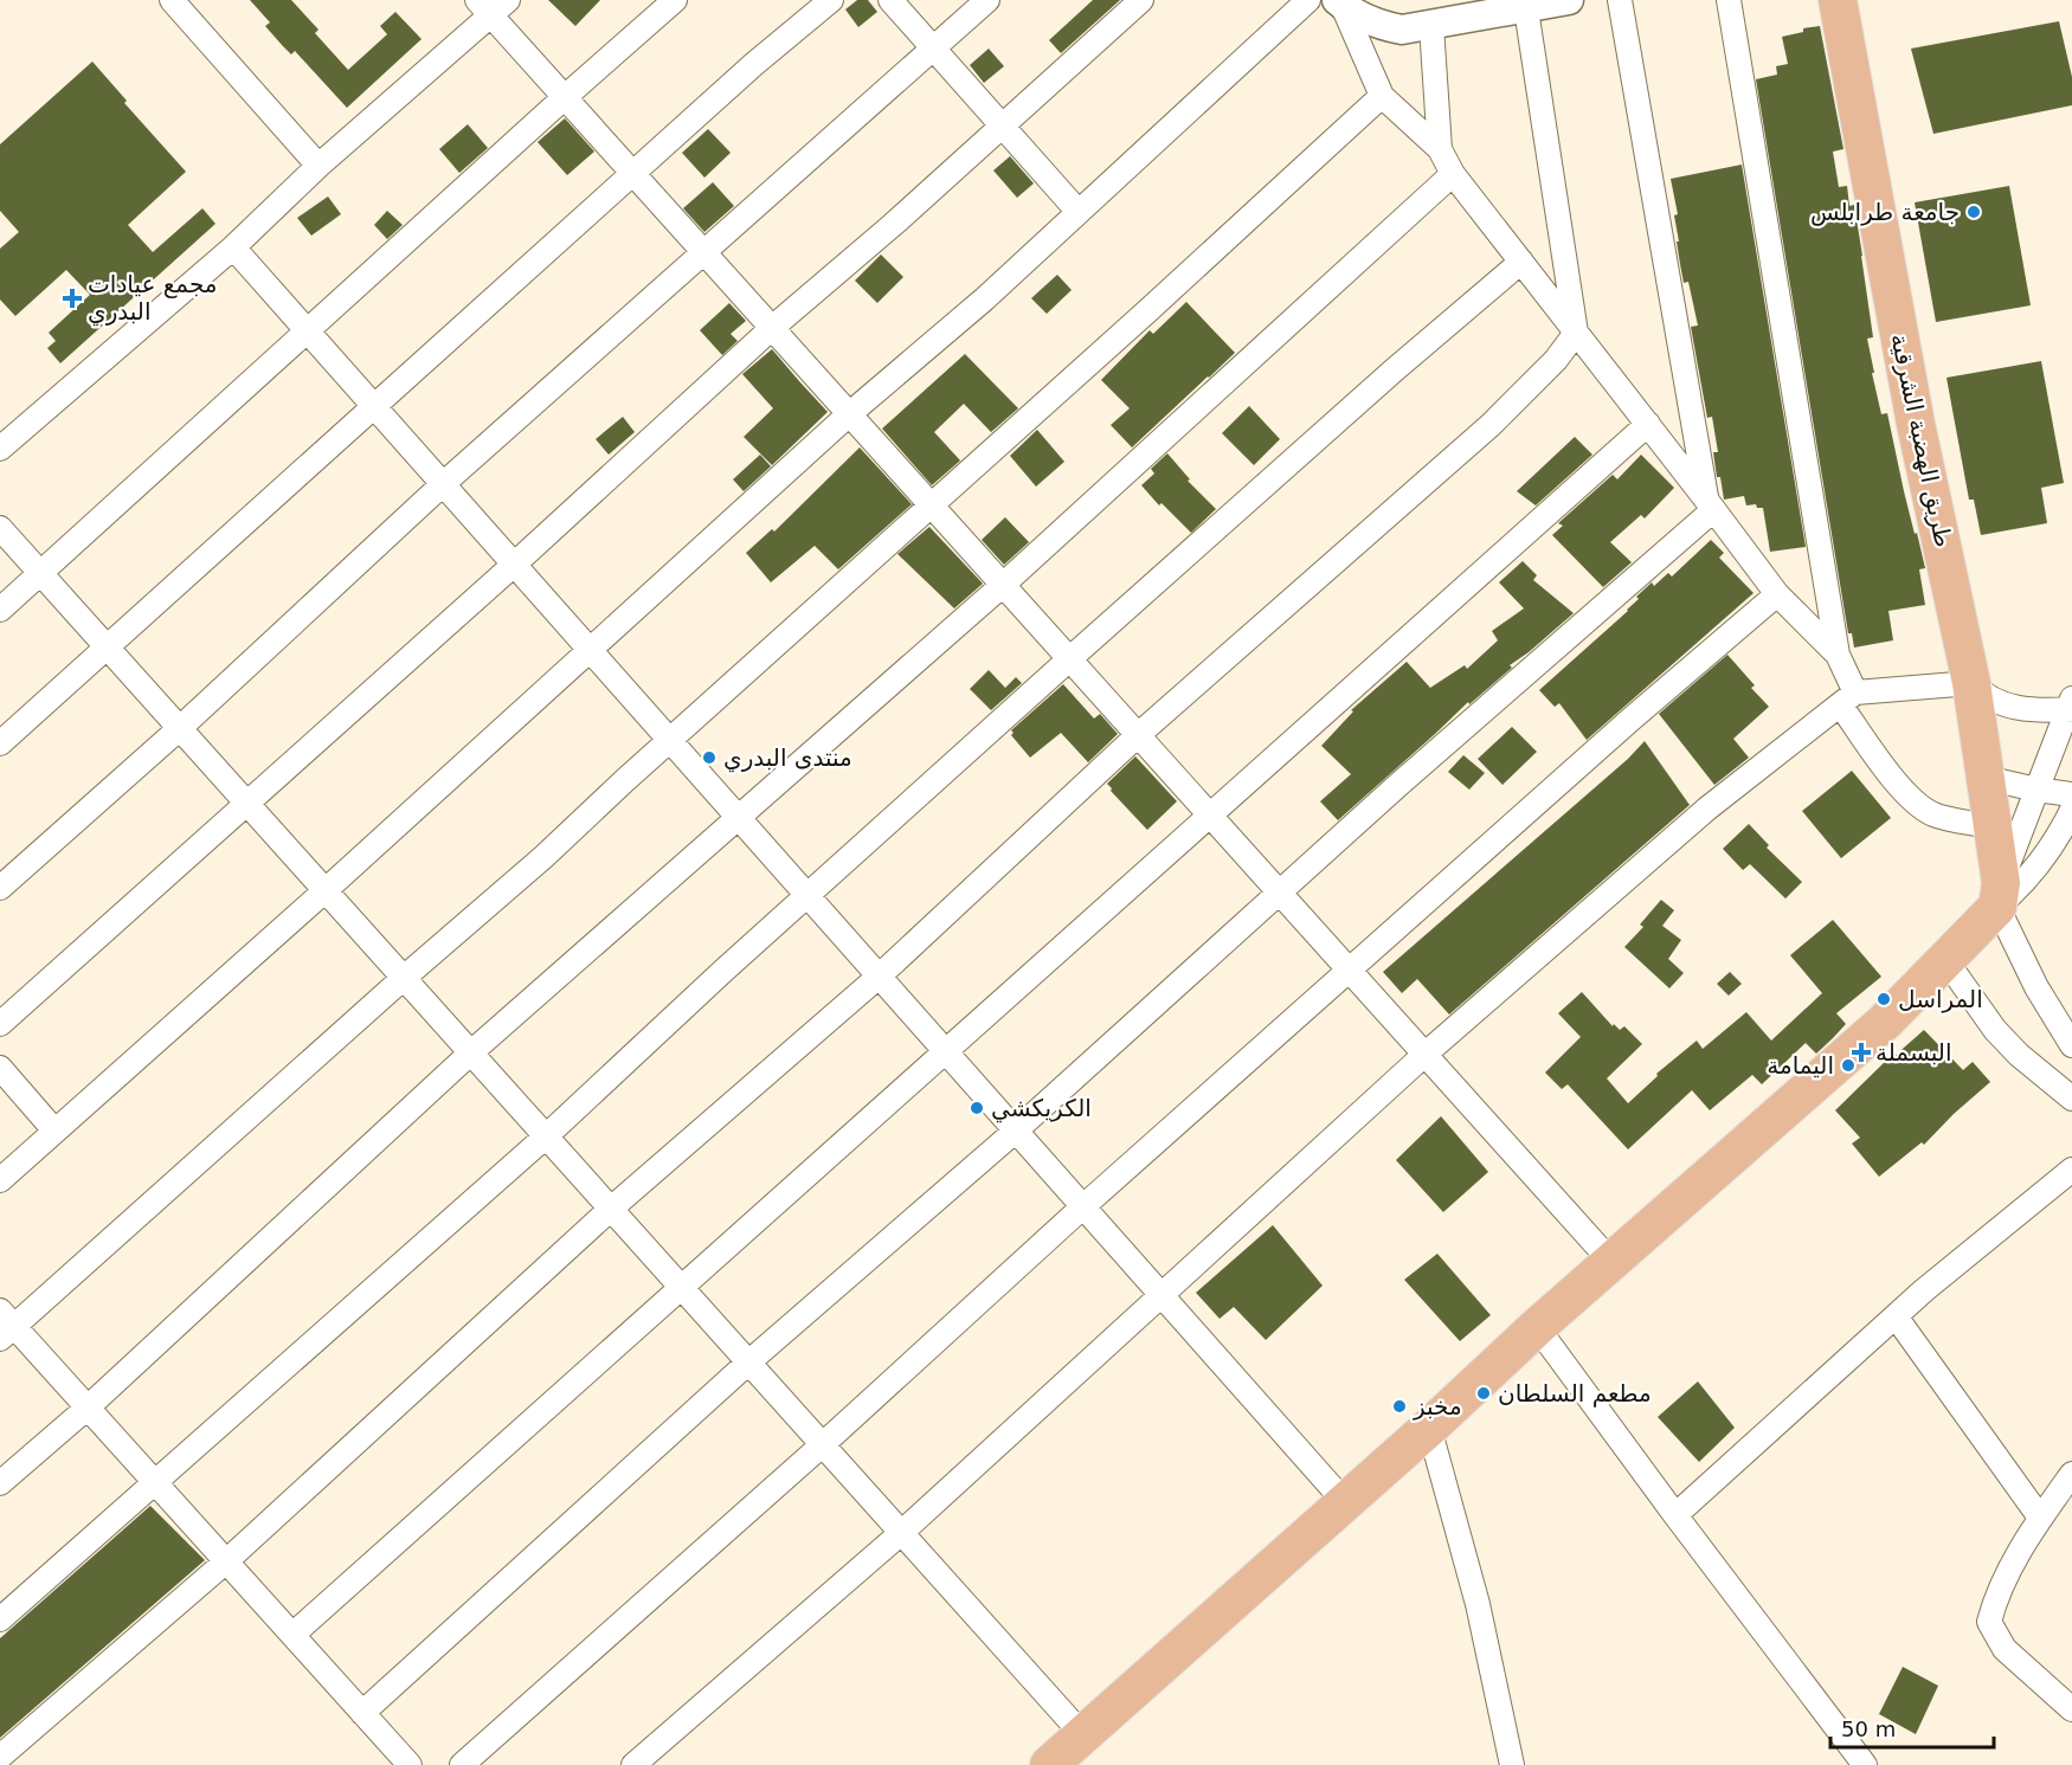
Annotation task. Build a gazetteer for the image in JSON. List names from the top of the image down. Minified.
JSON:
{"streets":{"main road":["طريق الهضبة الشرقية"]},"places":{"other":["جامعة طرابلس","منتدى البدري","المراسل","اليمامة","الكريكشي","مطعم السلطان","مخبز"],"health":["مجمع عيادات البدري","البسملة"]},"scale_bar":"50 m"}
